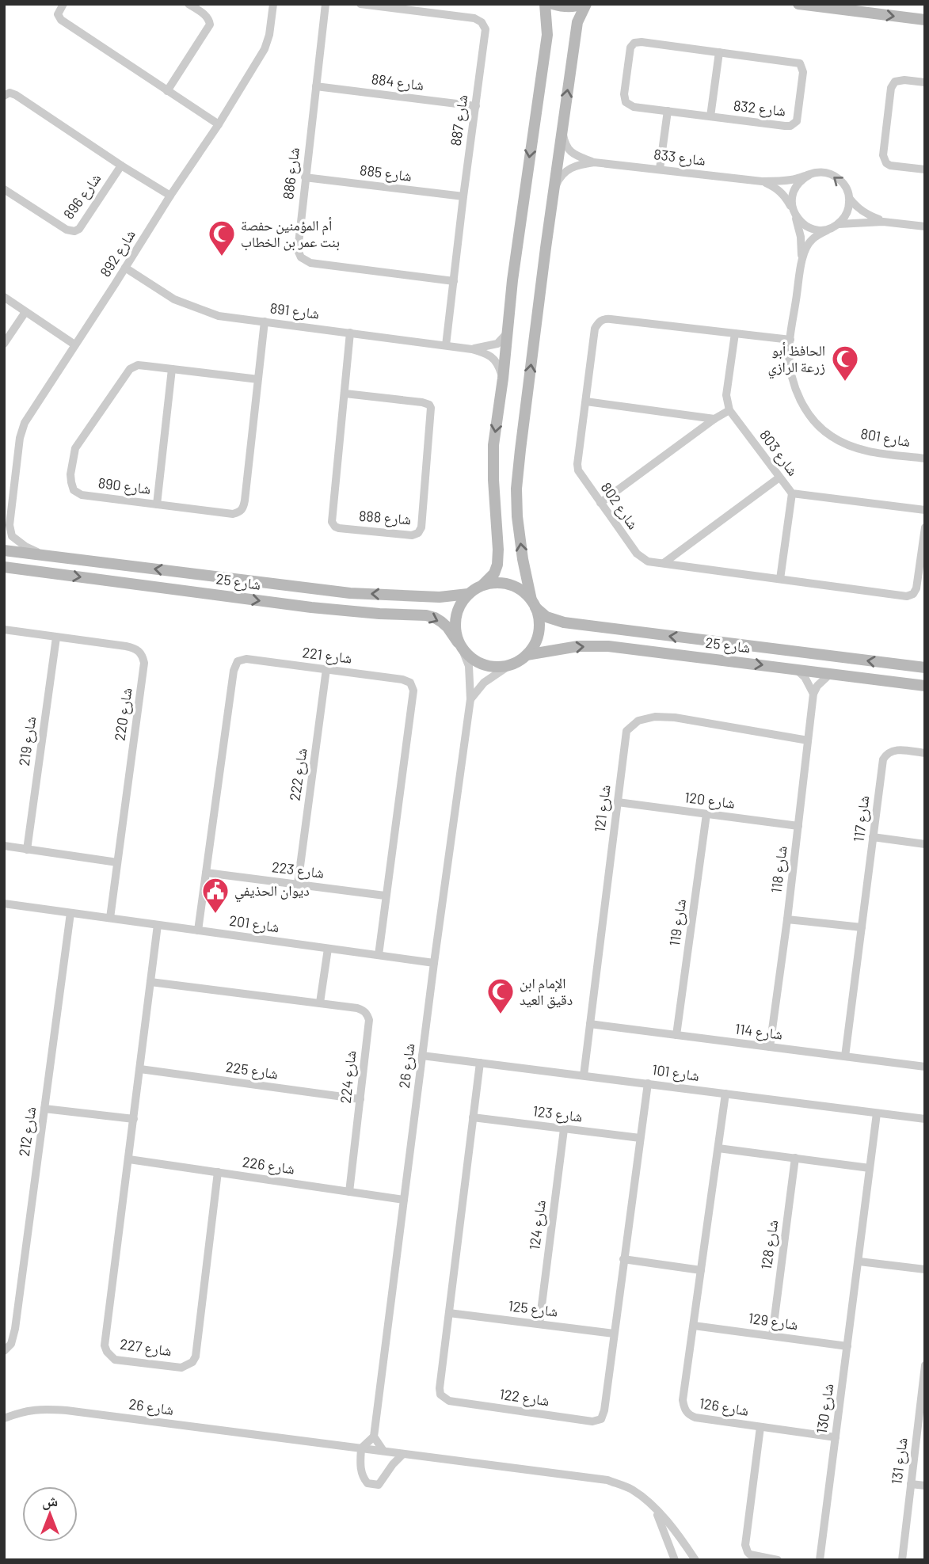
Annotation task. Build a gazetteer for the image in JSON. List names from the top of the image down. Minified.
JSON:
{"streets":{"street":["شارع 884","شارع 832","شارع 887","شارع 833","شارع 886","شارع 885","شارع 896","شارع 892","شارع 891","شارع 801","شارع 803","شارع 890","شارع 802","شارع 888","شارع 25","شارع 221","شارع 220","شارع 219","شارع 222","شارع 120","شارع 121","شارع 117","شارع 118","شارع 223","شارع 119","شارع 201","شارع 114","شارع 26","شارع 225","شارع 101","شارع 224","شارع 123","شارع 212","شارع 226","شارع 124","شارع 128","شارع 125","شارع 129","شارع 227","شارع 122","شارع 126","شارع 130","شارع 131"]},"crossings":[["شارع 884","شارع 887"],["شارع 884","شارع 886"],["شارع 887","شارع 886"],["شارع 887","شارع 885"],["شارع 887","شارع 891"],["شارع 833","شارع 801"],["شارع 886","شارع 885"],["شارع 892","شارع 891"],["شارع 892","شارع 25"],["شارع 891","شارع 890"],["شارع 891","شارع 888"],["شارع 801","شارع 802"],["شارع 25","شارع 26"],["شارع 221","شارع 222"],["شارع 221","شارع 223"],["شارع 221","شارع 201"],["شارع 220","شارع 219"],["شارع 220","شارع 201"],["شارع 222","شارع 223"],["شارع 120","شارع 121"],["شارع 120","شارع 118"],["شارع 120","شارع 119"],["شارع 121","شارع 118"],["شارع 121","شارع 114"],["شارع 121","شارع 101"],["شارع 117","شارع 114"],["شارع 118","شارع 114"],["شارع 119","شارع 114"],["شارع 201","شارع 26"],["شارع 201","شارع 212"],["شارع 201","شارع 227"],["شارع 26","شارع 101"],["شارع 26","شارع 226"],["شارع 225","شارع 224"],["شارع 225","شارع 227"],["شارع 101","شارع 122"],["شارع 101","شارع 126"],["شارع 101","شارع 130"],["شارع 224","شارع 226"],["شارع 224","شارع 227"],["شارع 123","شارع 124"],["شارع 123","شارع 122"],["شارع 226","شارع 227"],["شارع 124","شارع 125"],["شارع 128","شارع 129"],["شارع 125","شارع 122"],["شارع 129","شارع 126"],["شارع 129","شارع 130"],["شارع 126","شارع 130"]],"places":{"mosque":["أم المؤمنين حفصة بنت عمر بن الخطاب","الحافظ أبو زرعة الرازي","الإمام ابن دقيق العيد"],"public building":["ديوان الحذيفي"]},"north":"top"}
